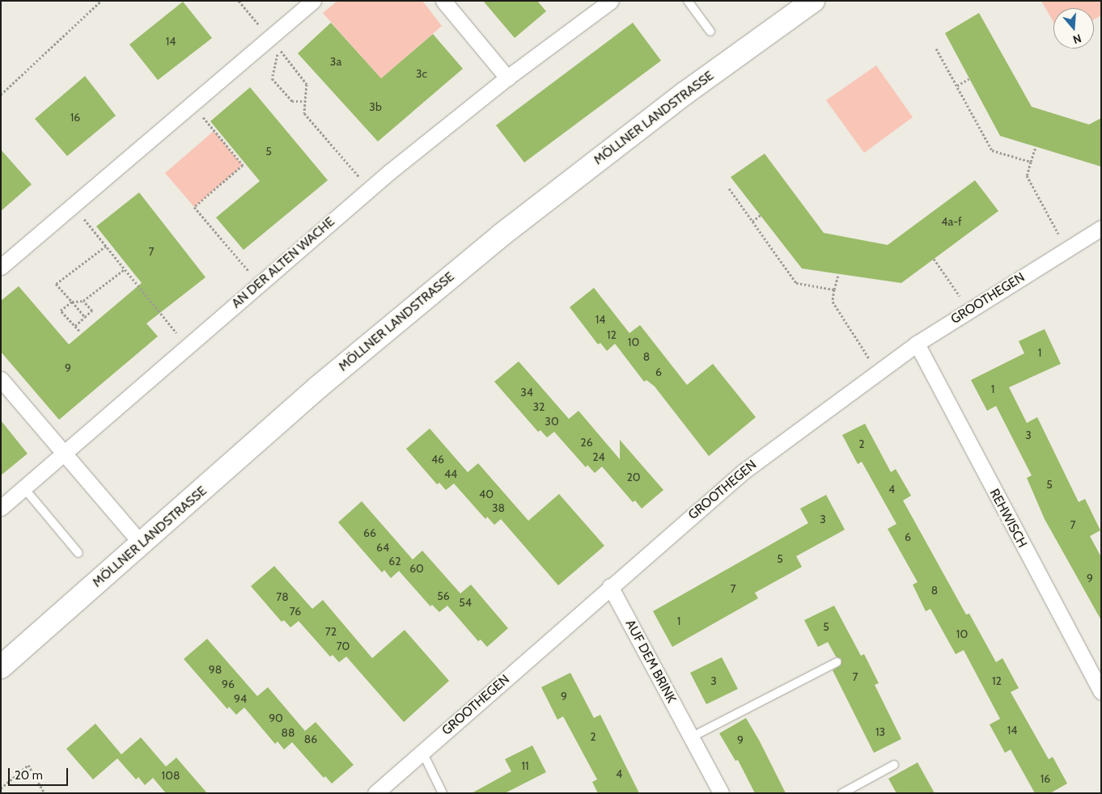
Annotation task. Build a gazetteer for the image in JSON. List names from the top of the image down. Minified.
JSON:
{"streets":{"main road":["MÖLLNER LANDSTRASSE"],"street":["AN DER ALTEN WACHE","GROOTHEGEN","REHWISCH","AUF DEM BRINK"]},"crossings":[["GROOTHEGEN","REHWISCH"],["GROOTHEGEN","AUF DEM BRINK"]],"house_numbers":["14","3a","3c","3b","16","5","4a-f","7","14","12","10","1","8","9","6","1","34","32","30","3","26","2","24","46","44","20","5","4","40","38","3","7","66","6","64","5","62","60","9","7","8","56","78","54","76","1","5","72","10","70","98","7","3","12","96","9","94","90","14","13","88","2","86","9","11","4","108","16"],"scale_bar":"20 m","north":"bottom"}
